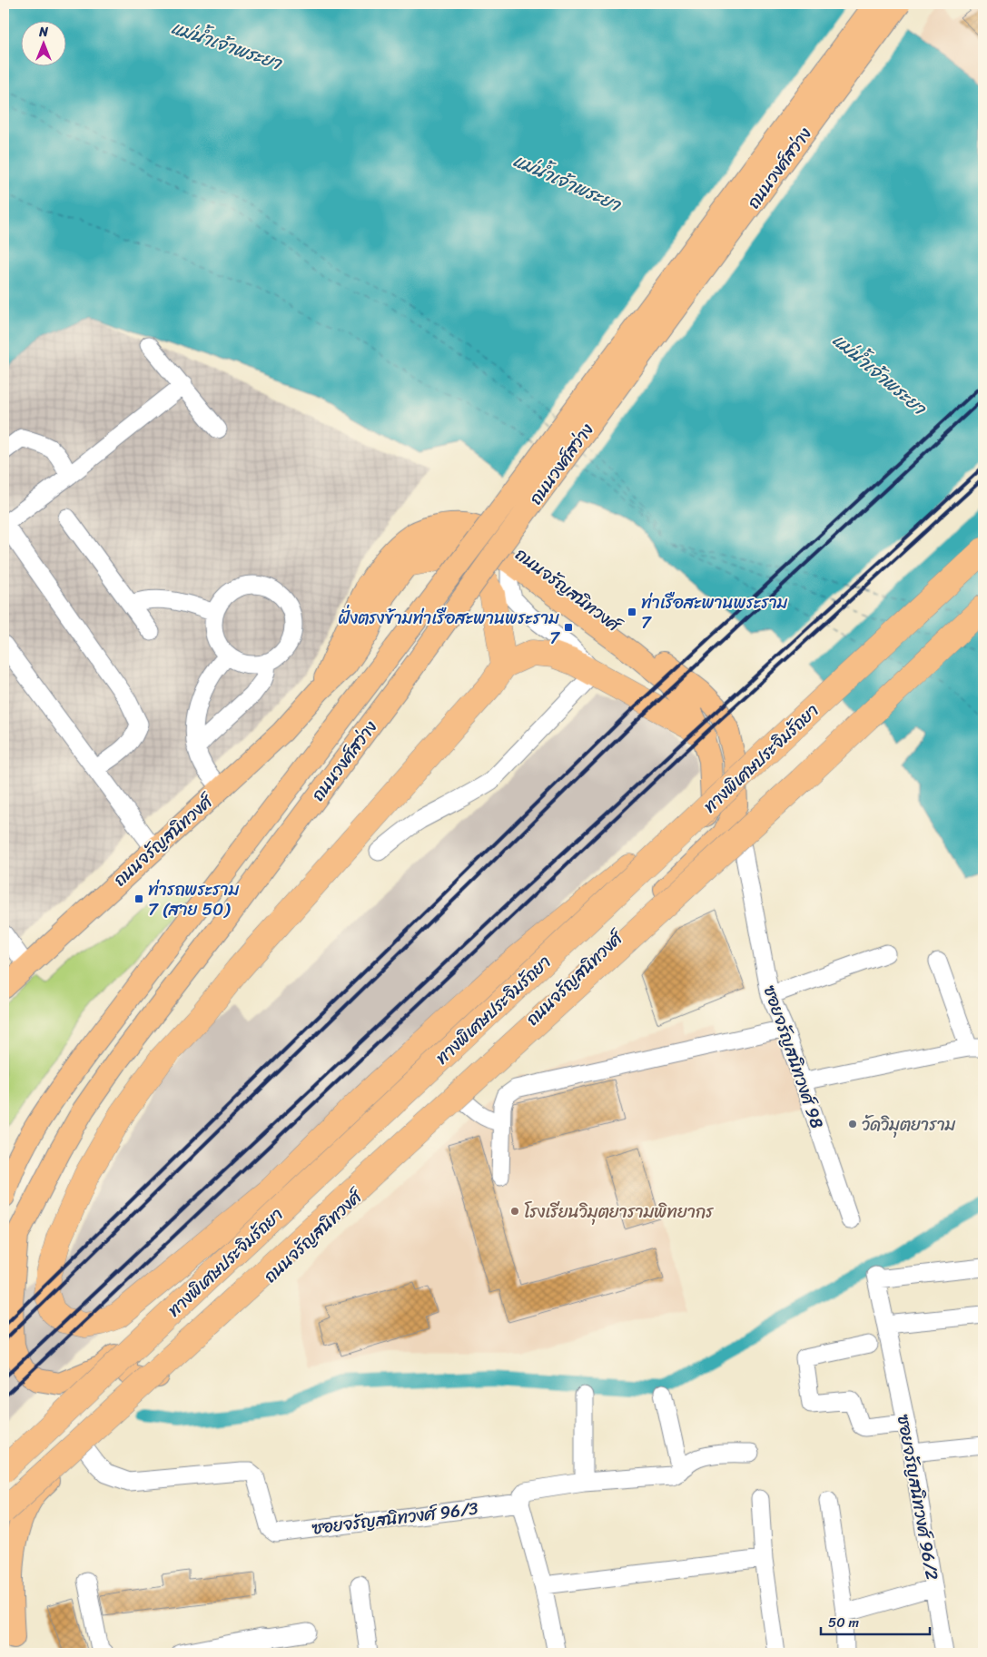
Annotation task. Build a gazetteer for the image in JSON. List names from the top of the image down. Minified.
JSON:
{"streets":{"highway":["ทางพิเศษประจิมรัถยา"],"main road":["ถนนวงศ์สว่าง","ถนนจรัญสนิทวงศ์"],"street":["ซอยจรัญสนิทวงศ์ 98","ซอยจรัญสนิทวงศ์ 96/2","ซอยจรัญสนิทวงศ์ 96/3"]},"crossings":[["ถนนวงศ์สว่าง","ถนนจรัญสนิทวงศ์"],["ถนนจรัญสนิทวงศ์","ซอยจรัญสนิทวงศ์ 98"],["ถนนจรัญสนิทวงศ์","ซอยจรัญสนิทวงศ์ 96/3"]],"water":["แม่น้ำเจ้าพระยา"],"places":{"transit":["ท่าเรือสะพานพระราม 7","ฝั่งตรงข้ามท่าเรือสะพานพระราม 7","ท่ารถพระราม 7 (สาย 50)"],"other":["วัดวิมุตยาราม","โรงเรียนวิมุตยารามพิทยากร"]},"scale_bar":"50 m","north":"top"}
